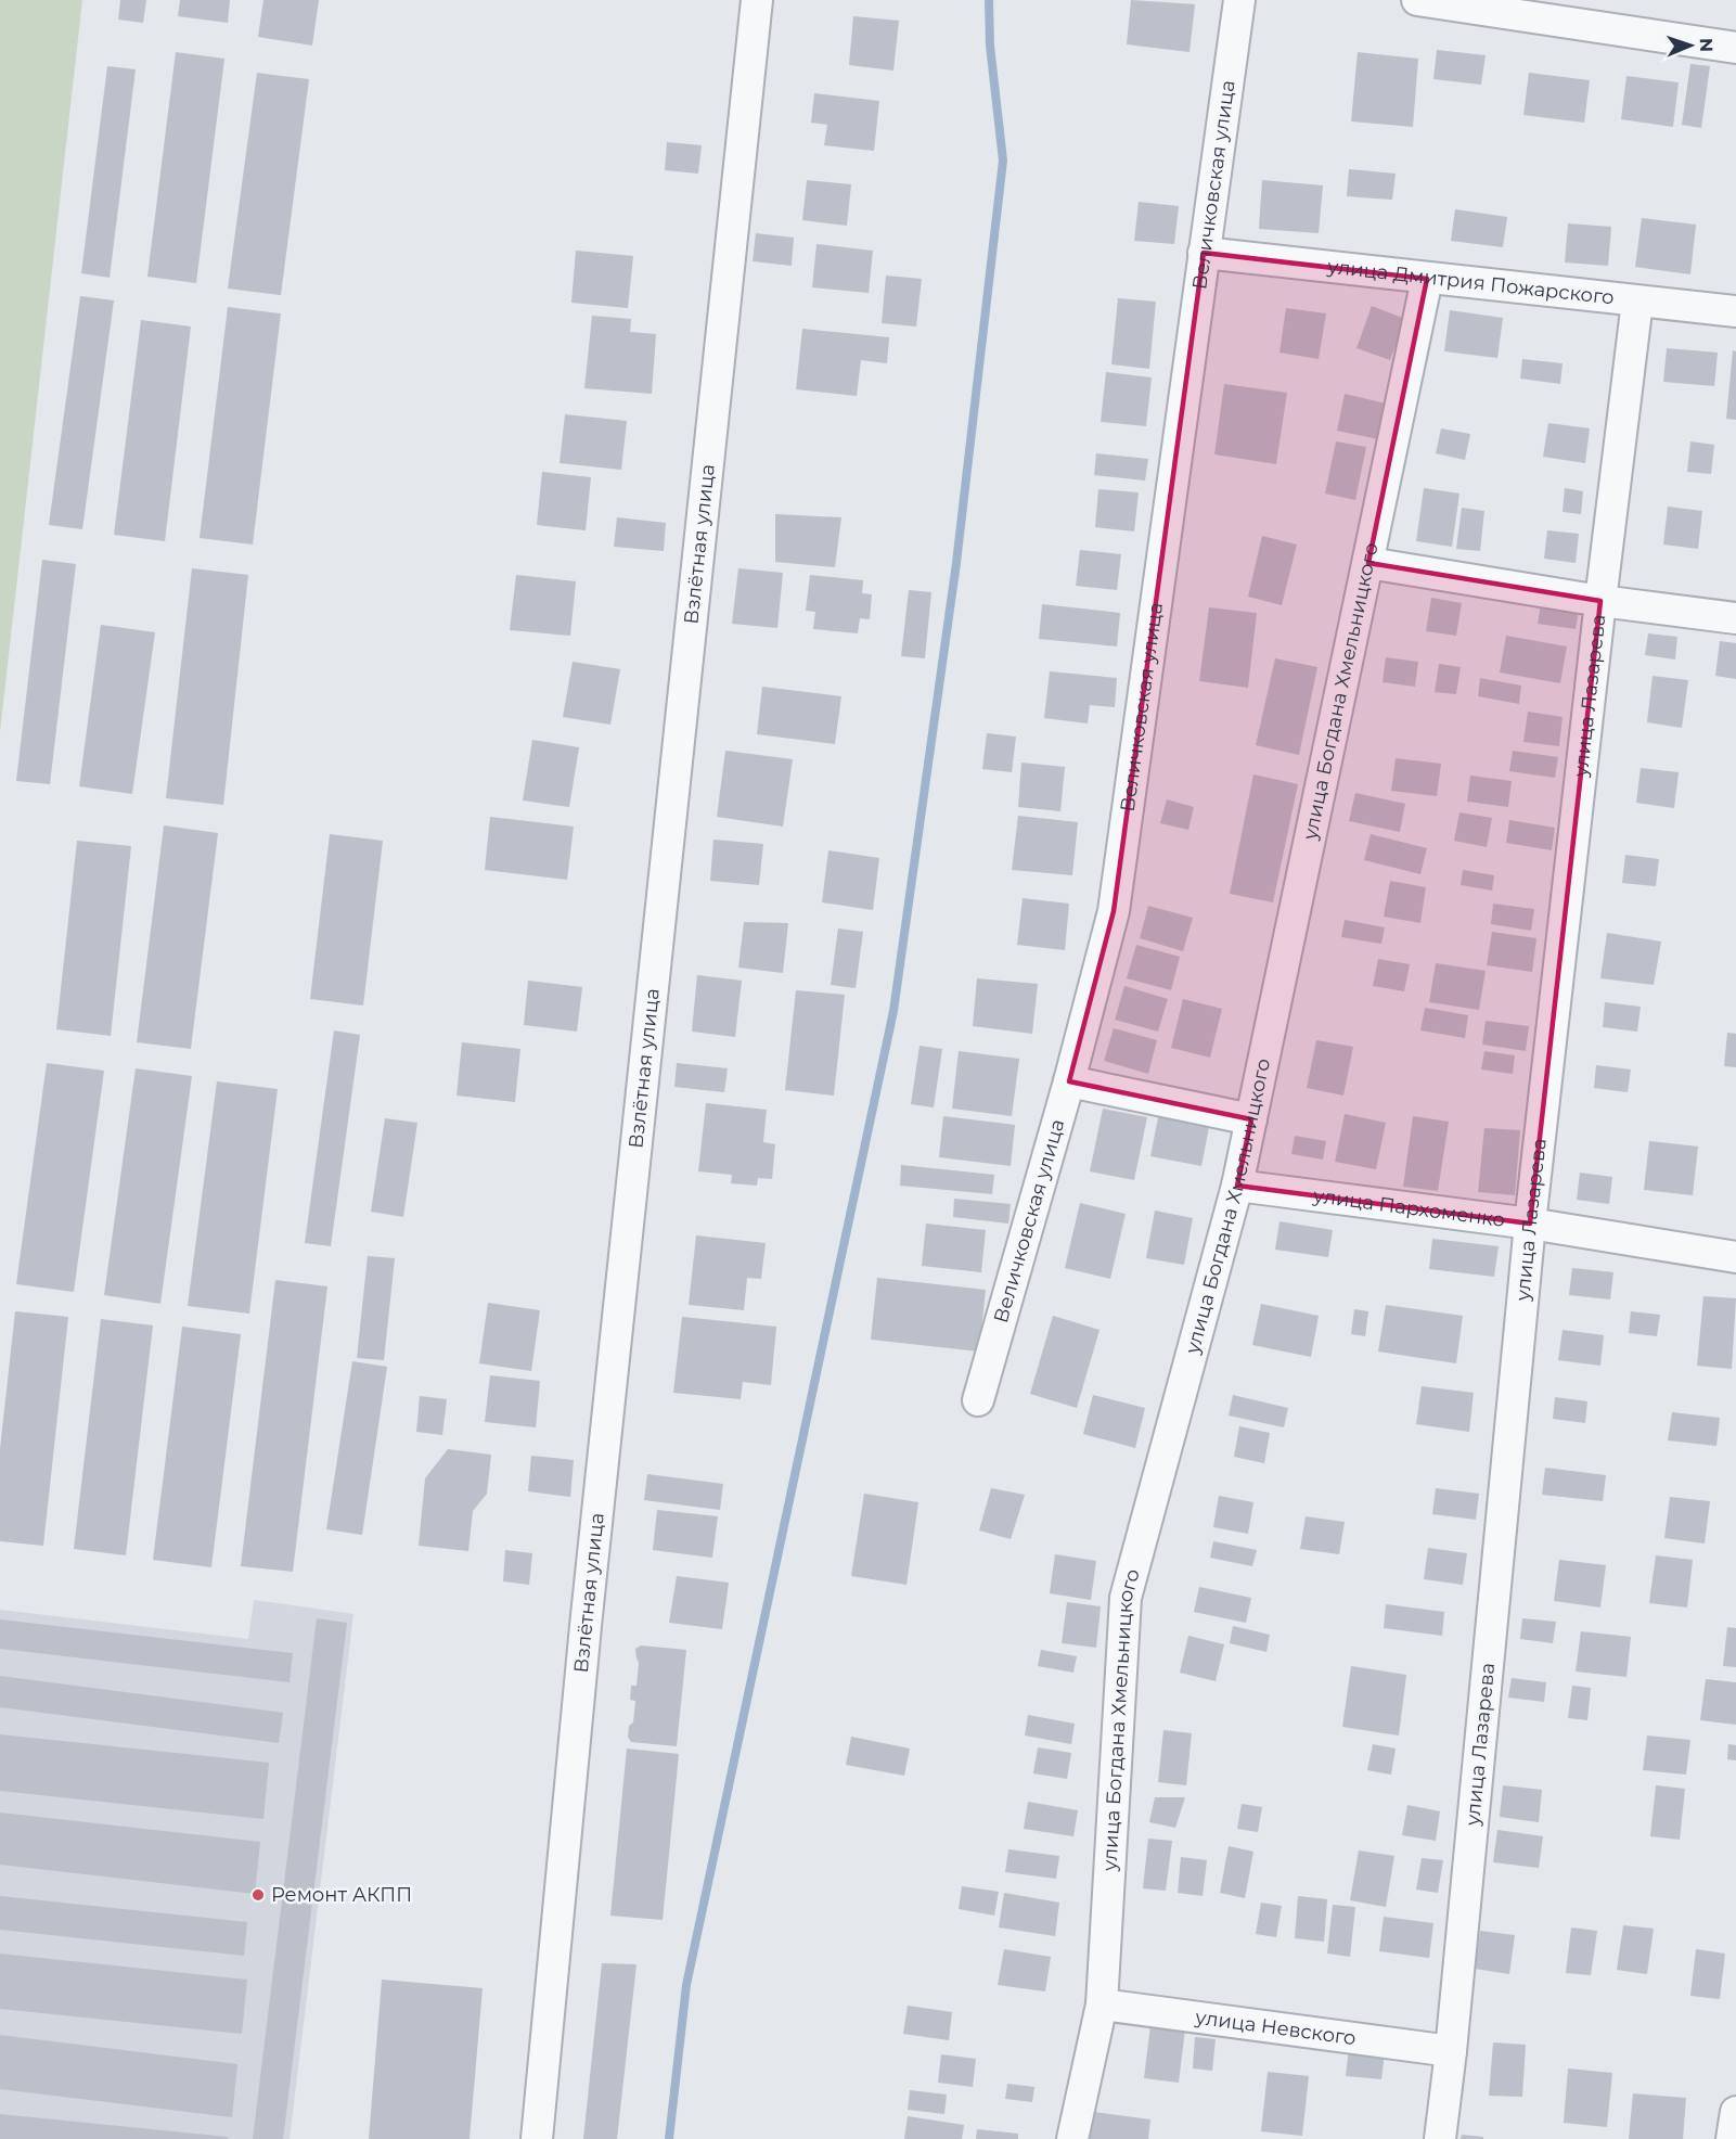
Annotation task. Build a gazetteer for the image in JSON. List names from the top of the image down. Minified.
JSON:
{"streets":{"street":["Величковская улица","улица Дмитрия Пожарского","Взлётная улица","улица Богдана Хмельницкого","улица Лазарева","улица Пархоменко","улица Невского"]},"crossings":[["Величковская улица","улица Дмитрия Пожарского"],["улица Дмитрия Пожарского","улица Богдана Хмельницкого"],["улица Дмитрия Пожарского","улица Лазарева"],["улица Богдана Хмельницкого","улица Пархоменко"],["улица Богдана Хмельницкого","улица Невского"],["улица Лазарева","улица Пархоменко"],["улица Лазарева","улица Невского"]],"places":["Ремонт АКПП"],"north":"right"}
